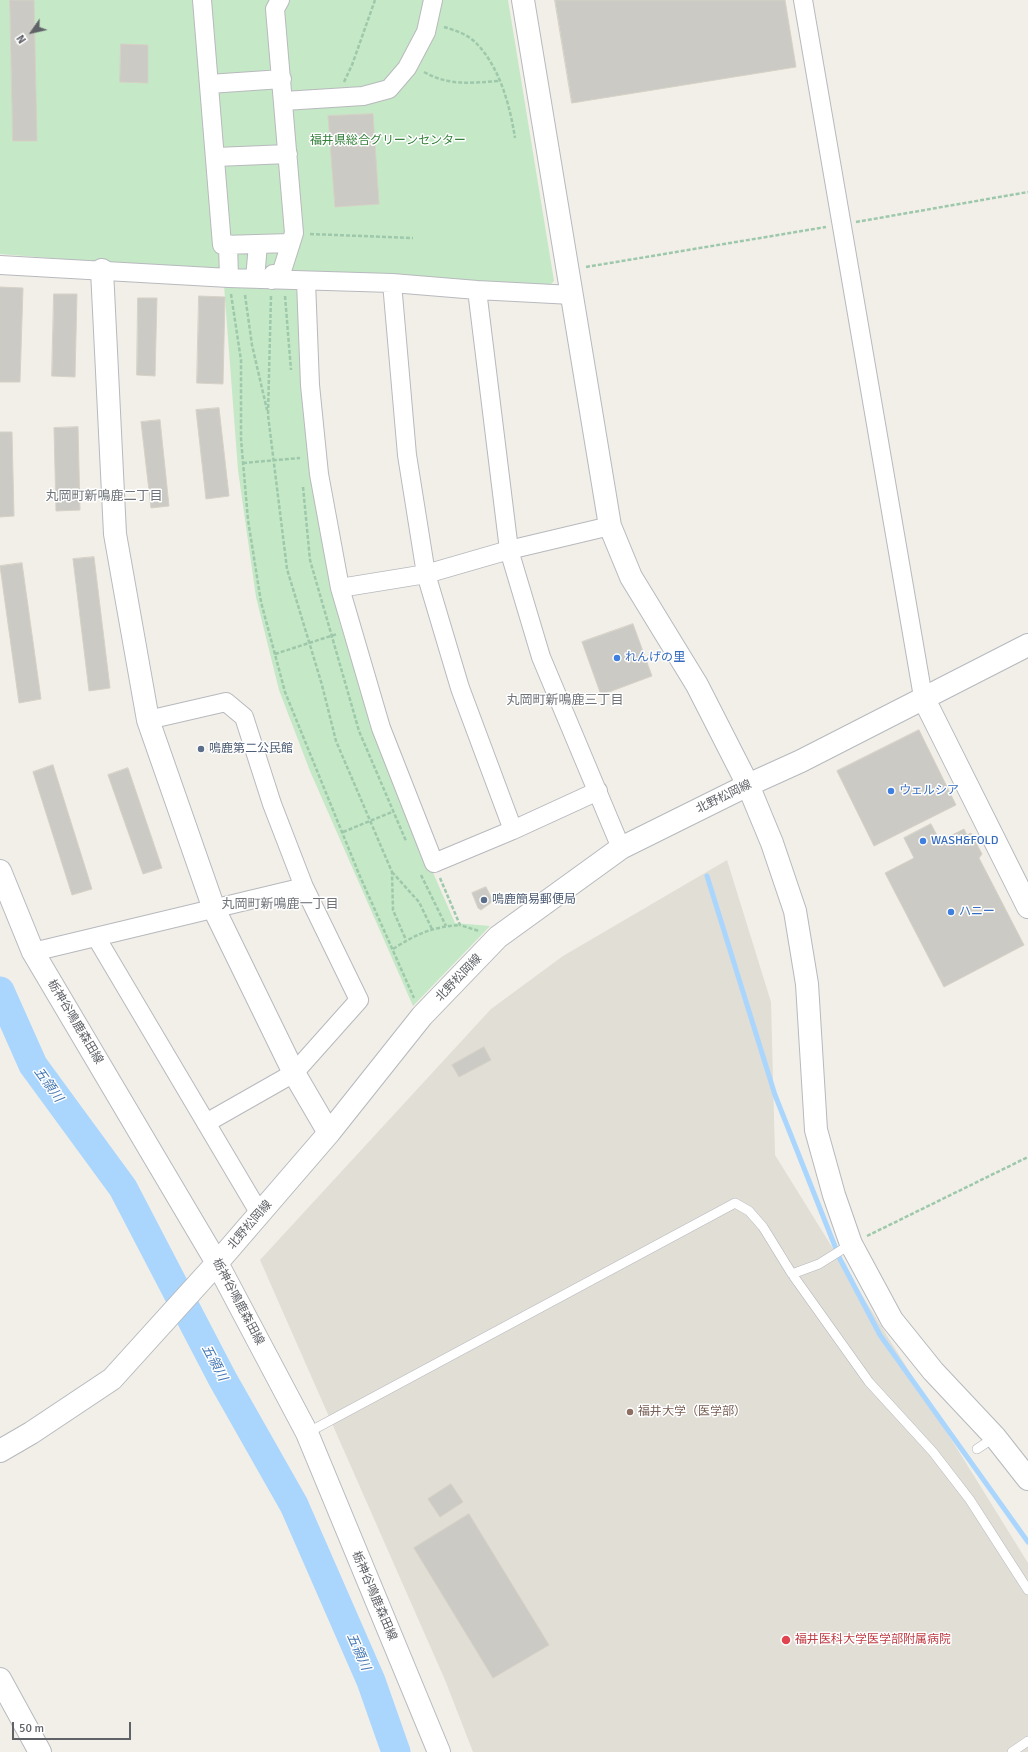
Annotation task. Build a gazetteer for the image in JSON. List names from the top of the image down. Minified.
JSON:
{"streets":{"street":["北野松岡線","栃神谷鳴鹿森田線"]},"crossings":[["北野松岡線","栃神谷鳴鹿森田線"]],"districts":["丸岡町新鳴鹿二丁目","丸岡町新鳴鹿三丁目","丸岡町新鳴鹿一丁目"],"water":["五領川"],"parks":["福井県総合グリーンセンター"],"places":["れんげの里","鳴鹿第二公民館","ウェルシア","WASH&FOLD","鳴鹿簡易郵便局","ハニー","福井大学（医学部）","福井医科大学医学部附属病院"],"scale_bar":"50 m","north":"bottom left"}
